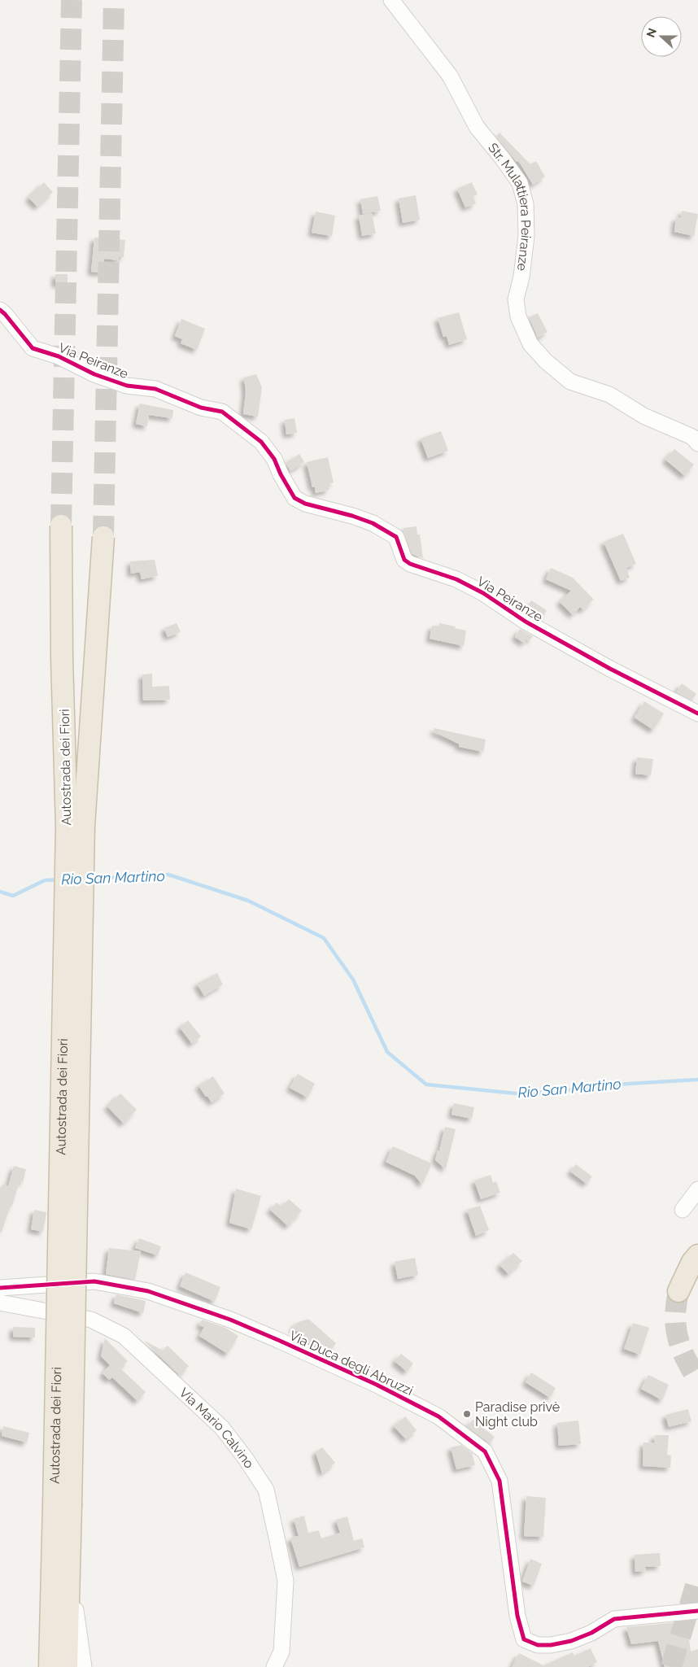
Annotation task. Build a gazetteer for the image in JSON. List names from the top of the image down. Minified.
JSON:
{"streets":{"highway":["Autostrada dei Fiori"],"street":["Str. Mulattiera Peiranze","Via Peiranze","Via Duca degli Abruzzi","Via Mario Calvino"]},"water":["Rio San Martino"],"places":["Paradise privè Night club"],"north":"left"}
